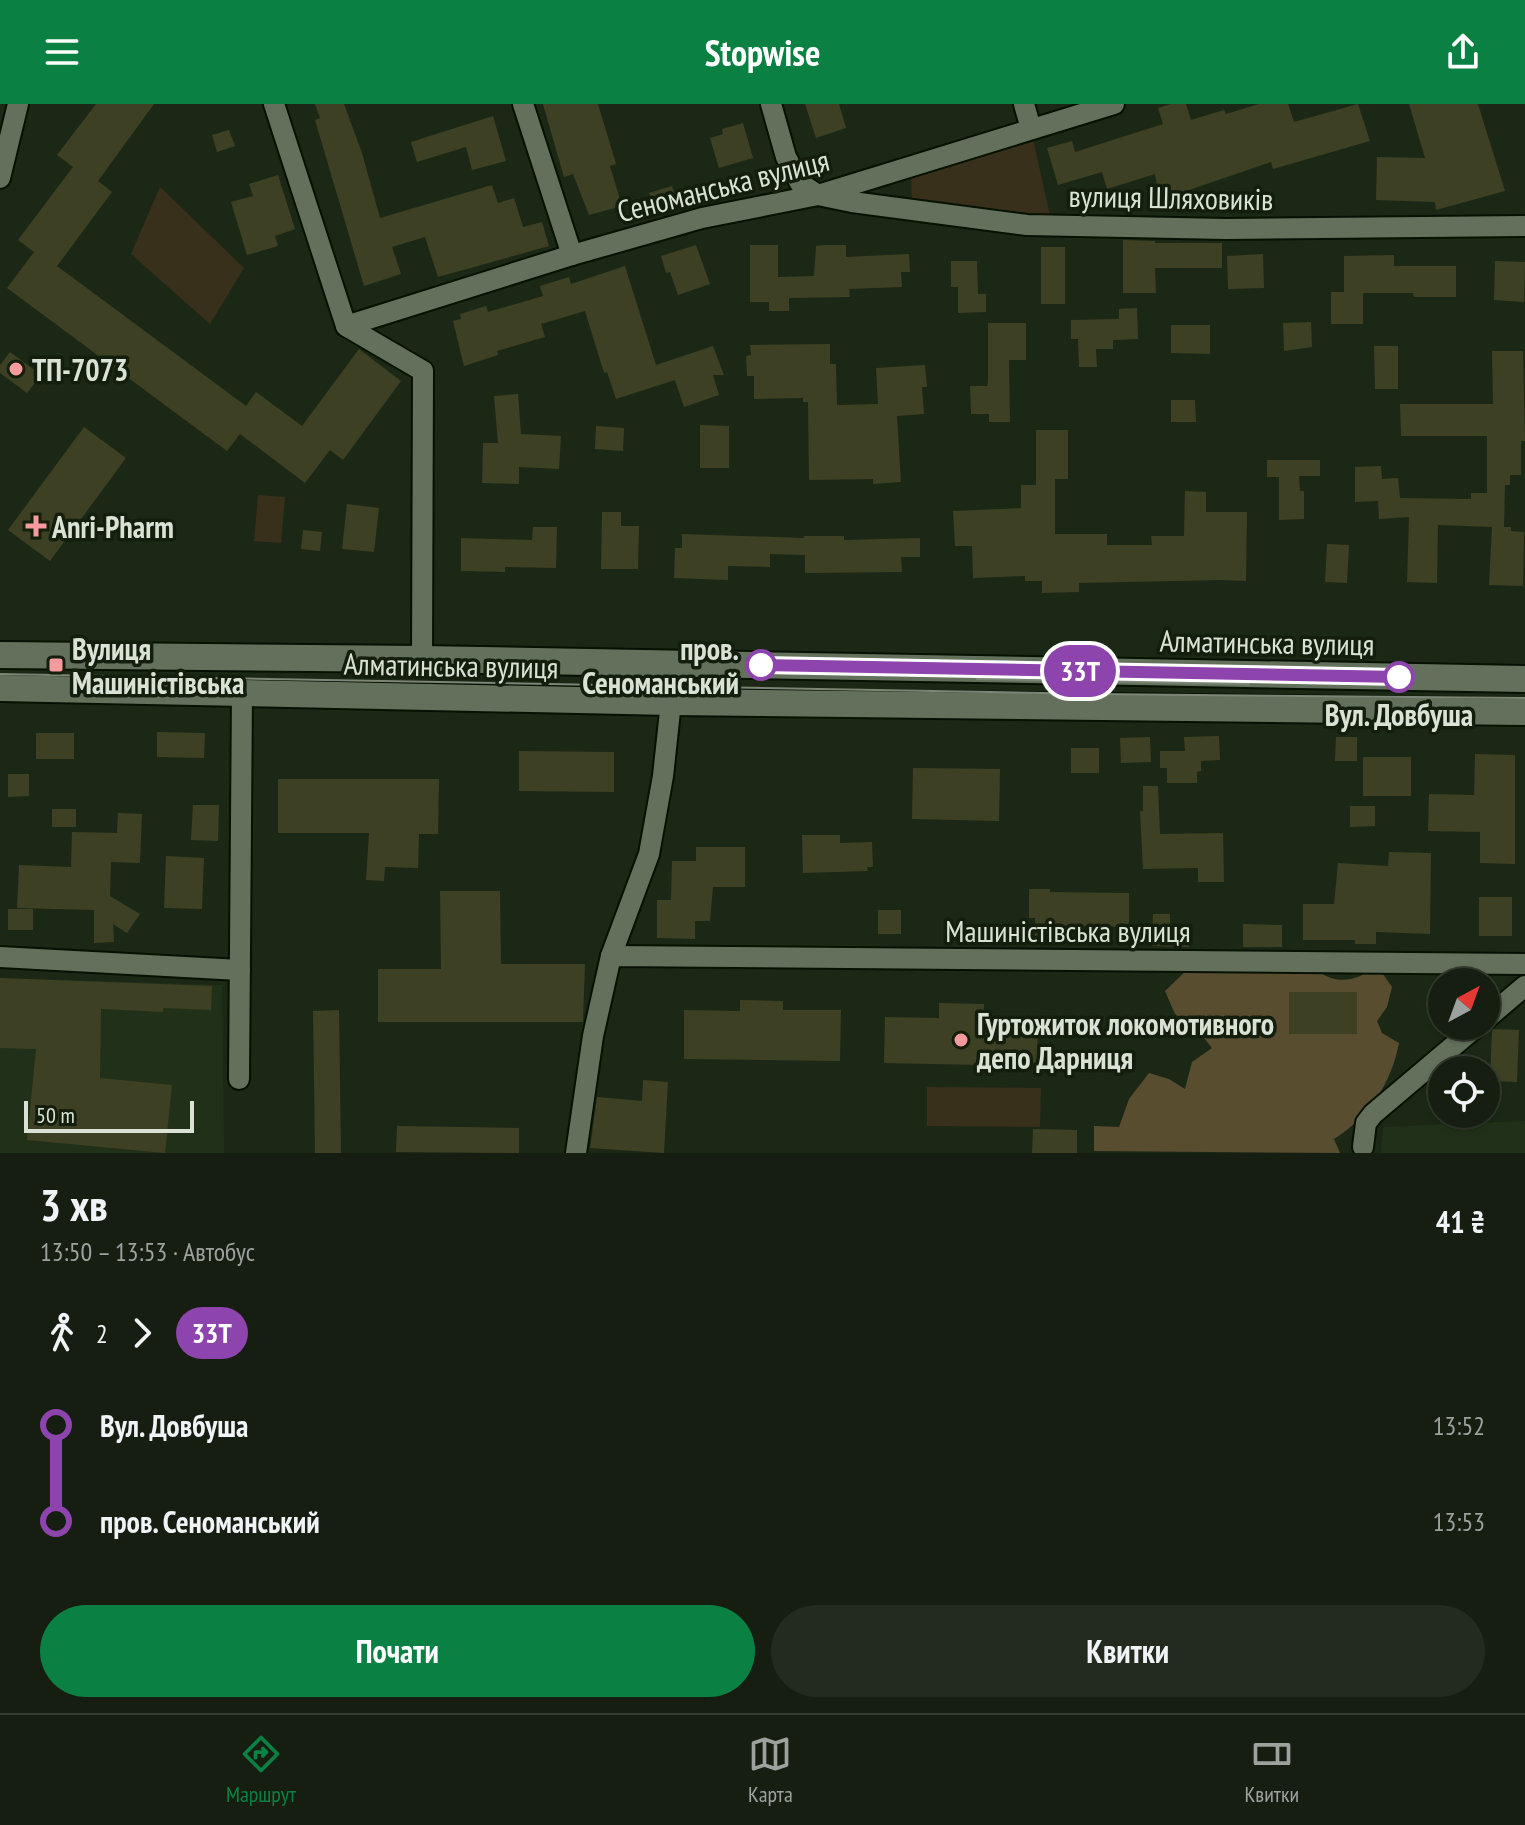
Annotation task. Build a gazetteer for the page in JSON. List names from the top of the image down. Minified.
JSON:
{"streets":{"street":["Сеноманська вулиця","вулиця Шляховиків","Алматинська вулиця","Машиністівська вулиця"]},"crossings":[["Сеноманська вулиця","вулиця Шляховиків"]],"places":{"other":["ТП-7073","пров. Сеноманський","Вул. Довбуша","Гуртожиток локомотивного депо Дарниця"],"health":["Anri-Pharm"],"transit":["Вулиця Машиністівська"]},"lines":["bus line 33Т"],"scale_bar":"50 m","north":"top right","page":{"header":"Stopwise","on_map":"33Т","scale":"50 m","heading":["3 хв","13:50 – 13:53 · Автобус","41 ₴"],"legs":["2","33Т"],"list":[{"name":"Вул. Довбуша","value":"13:52"},{"name":"пров. Сеноманський","value":"13:53"}],"buttons":["Почати","Квитки"],"tabs":["Маршрут","Карта","Квитки"]}}
